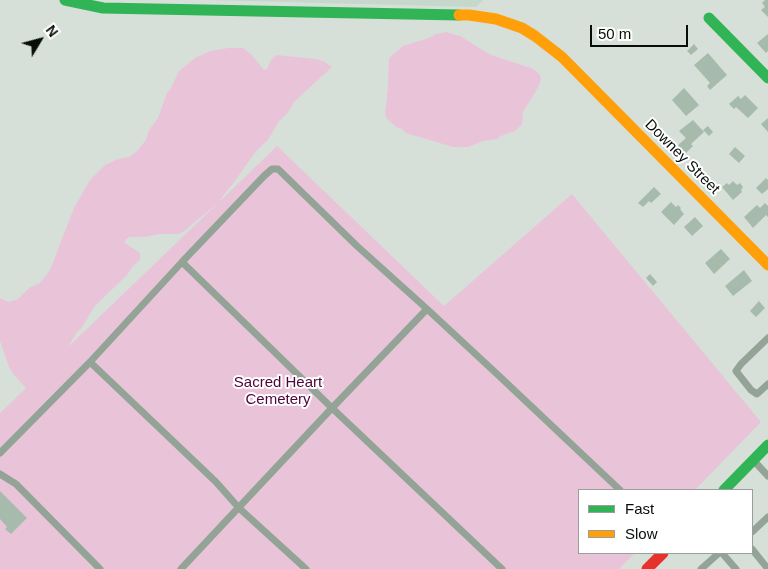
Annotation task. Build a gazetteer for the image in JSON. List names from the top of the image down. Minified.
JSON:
{"streets":{"street":["Downey Street"]},"parks":["Sacred Heart Cemetery"],"legend":["Fast","Slow"],"scale_bar":"50 m","north":"top right"}
